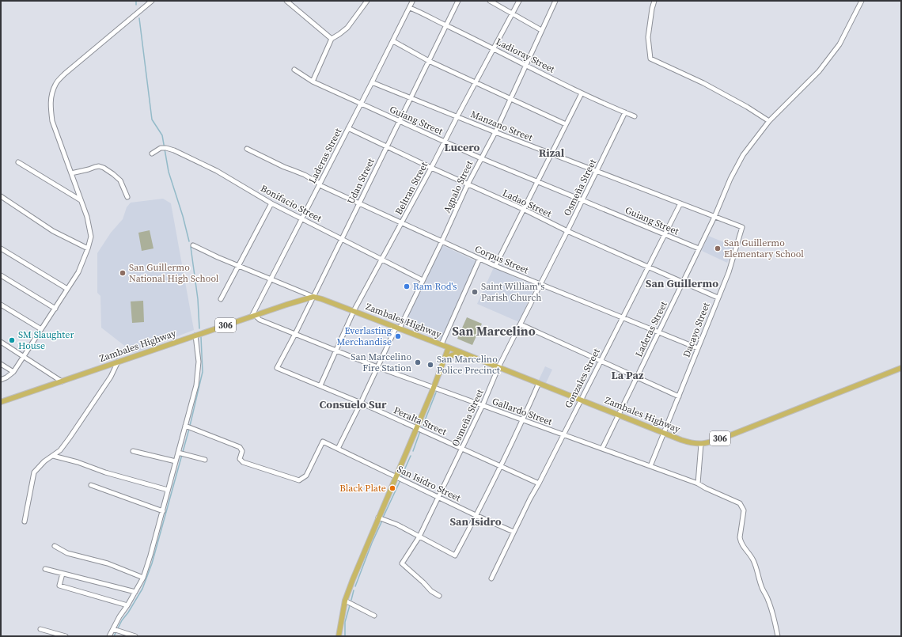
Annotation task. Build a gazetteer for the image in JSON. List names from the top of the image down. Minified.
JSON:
{"streets":{"main road":["Zambales Highway","306"],"street":["Ladioray Street","Guiang Street","Manzano Street","Laderas Street","Udan Street","Agpalo Street","Osmeña Street","Beltran Street","Bonifacio Street","Ladao Street","Corpus Street","Dacayo Street","Gonzales Street","Gallardo Street","Peralta Street","San Isidro Street"]},"crossings":[["Ladioray Street","Laderas Street"],["Ladioray Street","Udan Street"],["Ladioray Street","Agpalo Street"],["Ladioray Street","Osmeña Street"],["Ladioray Street","Beltran Street"],["Guiang Street","Laderas Street"],["Guiang Street","Udan Street"],["Guiang Street","Agpalo Street"],["Guiang Street","Osmeña Street"],["Guiang Street","Beltran Street"],["Guiang Street","Gonzales Street"],["Manzano Street","Laderas Street"],["Manzano Street","Udan Street"],["Manzano Street","Agpalo Street"],["Manzano Street","Osmeña Street"],["Manzano Street","Beltran Street"],["Manzano Street","Dacayo Street"],["Manzano Street","Gonzales Street"],["Laderas Street","Bonifacio Street"],["Laderas Street","Ladao Street"],["Laderas Street","Corpus Street"],["Laderas Street","Zambales Highway"],["Laderas Street","Dacayo Street"],["Laderas Street","Gallardo Street"],["Udan Street","Bonifacio Street"],["Udan Street","Ladao Street"],["Udan Street","Corpus Street"],["Udan Street","Zambales Highway"],["Udan Street","Gallardo Street"],["Udan Street","Peralta Street"],["Agpalo Street","Bonifacio Street"],["Agpalo Street","Ladao Street"],["Agpalo Street","Corpus Street"],["Agpalo Street","Zambales Highway"],["Agpalo Street","Gallardo Street"],["Agpalo Street","Peralta Street"],["Agpalo Street","San Isidro Street"],["Osmeña Street","Ladao Street"],["Osmeña Street","Corpus Street"],["Osmeña Street","Zambales Highway"],["Osmeña Street","Gallardo Street"],["Osmeña Street","Peralta Street"],["Osmeña Street","San Isidro Street"],["Beltran Street","Bonifacio Street"],["Beltran Street","Ladao Street"],["Beltran Street","Corpus Street"],["Beltran Street","Zambales Highway"],["Beltran Street","Gallardo Street"],["Beltran Street","Peralta Street"],["Ladao Street","Dacayo Street"],["Ladao Street","Gonzales Street"],["Corpus Street","Dacayo Street"],["Corpus Street","Gonzales Street"],["Zambales Highway","Dacayo Street"],["Zambales Highway","Gonzales Street"],["Zambales Highway","Gallardo Street"],["Dacayo Street","Gallardo Street"],["Gonzales Street","Gallardo Street"],["Gonzales Street","Peralta Street"],["Gonzales Street","San Isidro Street"]],"districts":["Lucero","Rizal","San Guillermo","San Marcelino","La Paz","Consuelo Sur","San Isidro"],"places":["San Guillermo Elementary School","San Guillermo National High School","Ram Rod's","Saint William\"s Parish Church","Everlasting Merchandise","SM Slaughter House","San Marcelino Fire Station","San Marcelino Police Precinct","Black Plate"]}
